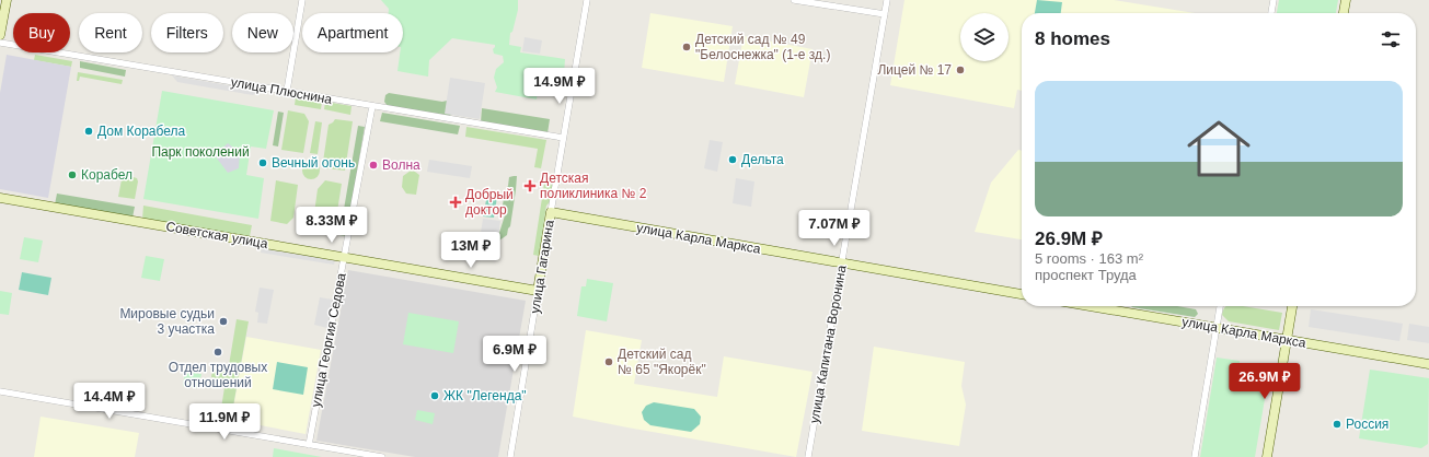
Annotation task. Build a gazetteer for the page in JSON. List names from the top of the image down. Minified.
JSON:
{"streets":{"street":["улица Плюснина","Советская улица","улица Карла Маркса","улица Гагарина","улица Георгия Седова","улица Капитана Воронина"]},"crossings":[["улица Плюснина","улица Гагарина"],["улица Плюснина","улица Георгия Седова"],["Советская улица","улица Гагарина"],["Советская улица","улица Георгия Седова"],["улица Карла Маркса","улица Гагарина"],["улица Карла Маркса","улица Капитана Воронина"]],"parks":["Парк поколений"],"places":{"other":["Детский сад № 49 \"Белоснежка\" (1-е зд.)","Лицей № 17","Дом Корабела","Дельта","Вечный огонь","Волна","Корабел","Мировые судьи 3 участка","Отдел трудовых отношений","Детский сад № 65 \"Якорёк\"","ЖК \"Легенда\"","Россия"],"health":["Детская поликлиника № 2","Добрый доктор"]},"page":{"chip":["Buy","Rent","Filters","New","Apartment"],"heading":"8 homes","list":[{"name":"26.9M ₽","note":"5 rooms · 163 m² · проспект Труда"}],"price":["14.9M ₽","8.33M ₽","7.07M ₽","13M ₽","6.9M ₽","26.9M ₽","14.4M ₽","11.9M ₽"]}}
